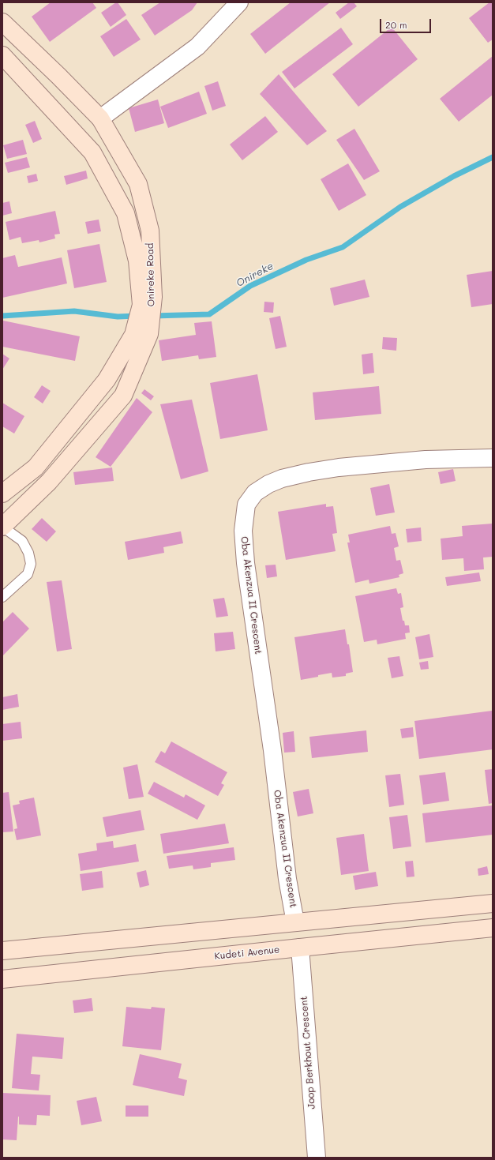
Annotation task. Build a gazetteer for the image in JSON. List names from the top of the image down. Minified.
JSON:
{"streets":{"main road":["Onireke Road","Kudeti Avenue"],"street":["Oba Akenzua II Crescent","Joop Berkhout Crescent"]},"crossings":[["Kudeti Avenue","Joop Berkhout Crescent"]],"water":["Onireke"],"scale_bar":"20 m"}
